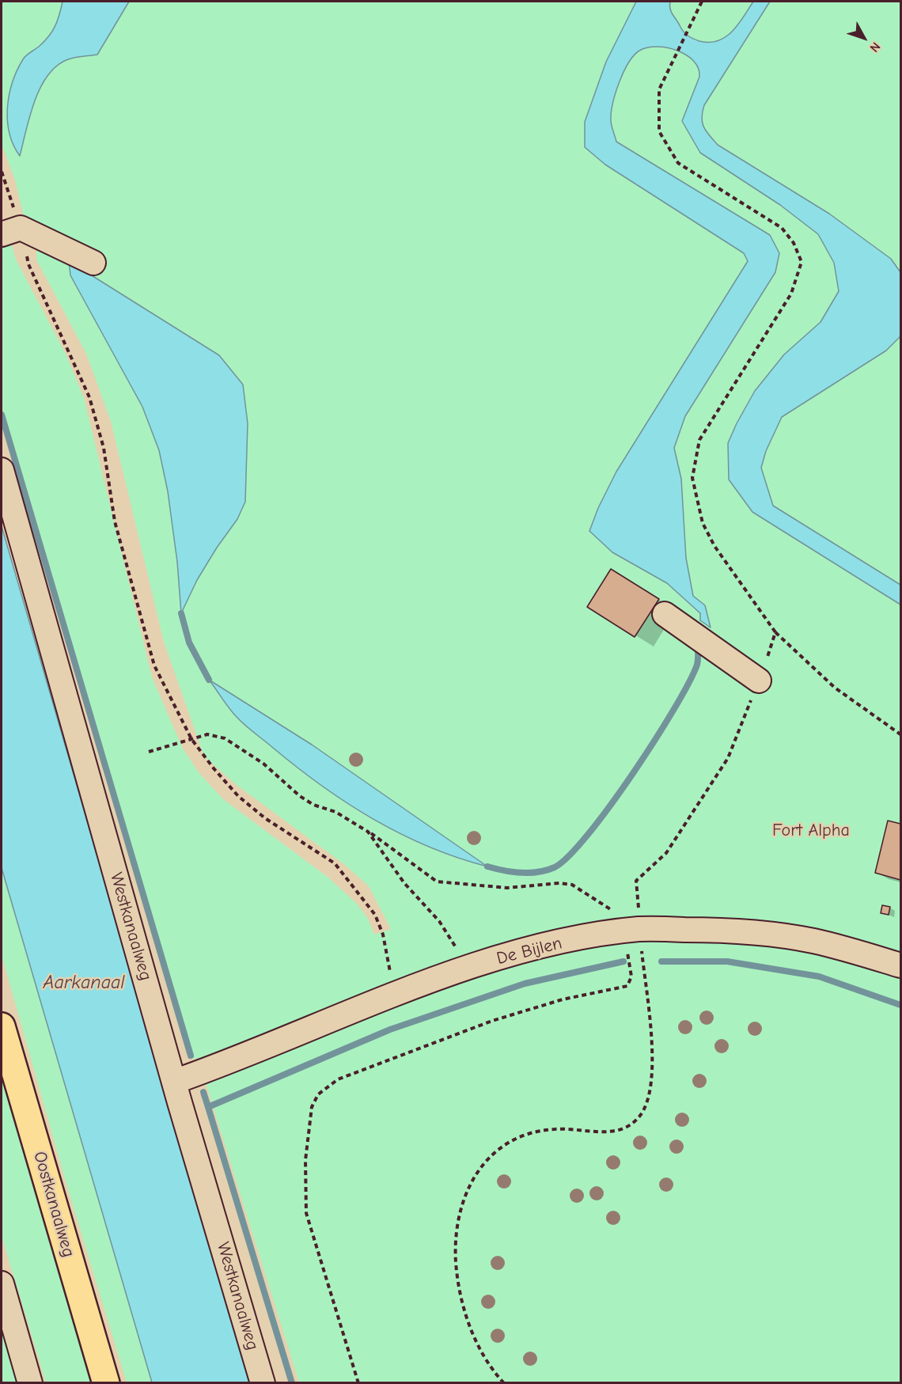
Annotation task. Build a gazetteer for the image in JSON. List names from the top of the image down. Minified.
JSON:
{"streets":{"main road":["Oostkanaalweg"],"street":["Westkanaalweg","De Bijlen"]},"crossings":[["Westkanaalweg","De Bijlen"]],"water":["Aarkanaal"],"parks":["Fort Alpha"],"north":"bottom right"}
